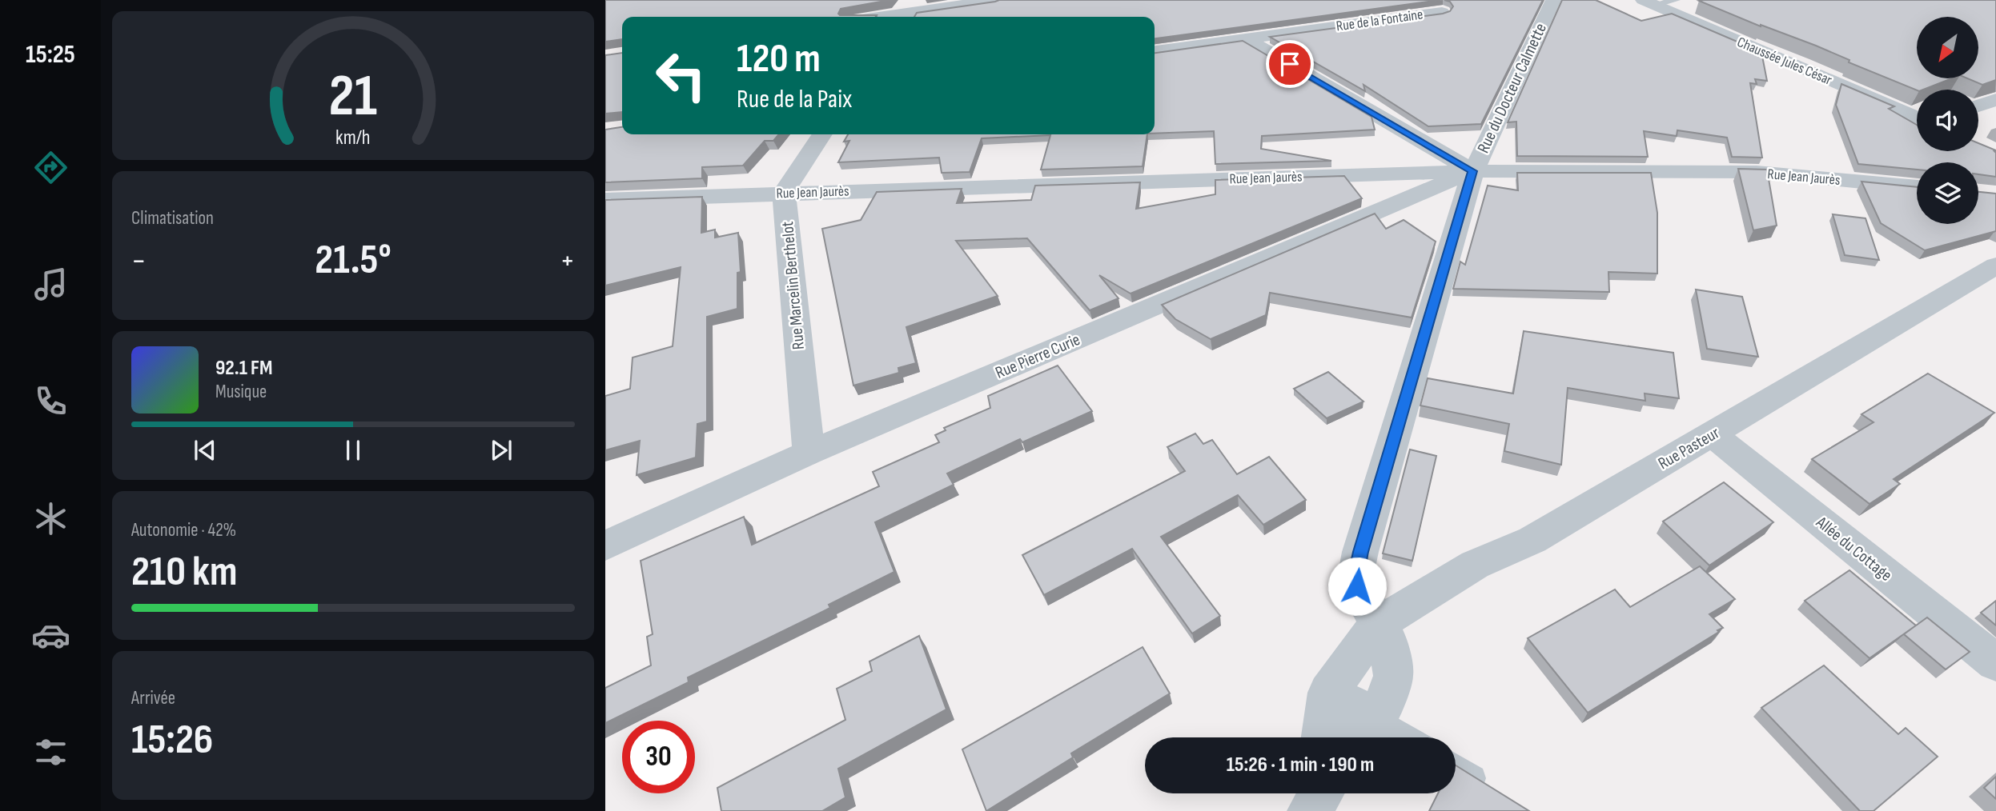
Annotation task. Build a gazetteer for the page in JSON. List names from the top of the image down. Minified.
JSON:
{"streets":{"street":["Rue de la Fontaine","Chaussée Jules César","Rue du Docteur Calmette","Rue Jean Jaurès","Rue Marcelin Berthelot","Rue Pierre Curie","Rue Pasteur","Allée du Cottage"]},"crossings":[["Rue du Docteur Calmette","Rue Jean Jaurès"],["Rue du Docteur Calmette","Rue Pierre Curie"],["Rue du Docteur Calmette","Rue Pasteur"],["Rue Jean Jaurès","Rue Marcelin Berthelot"],["Rue Jean Jaurès","Rue Pierre Curie"],["Rue Marcelin Berthelot","Rue Pierre Curie"],["Rue Pasteur","Allée du Cottage"]],"north":"bottom left","page":{"tabs":"15:25","turn":["120 m","Rue de la Paix"],"tile":["Climatisation",["Autonomie · 42%","210 km"],["Arrivée","15:26"]],"heat":["−","21.5°","+"],"song":["92.1 FM","Musique"],"limit":"30","trip":"15:26 · 1 min · 190 m","gauge":["21","km/h"]}}
